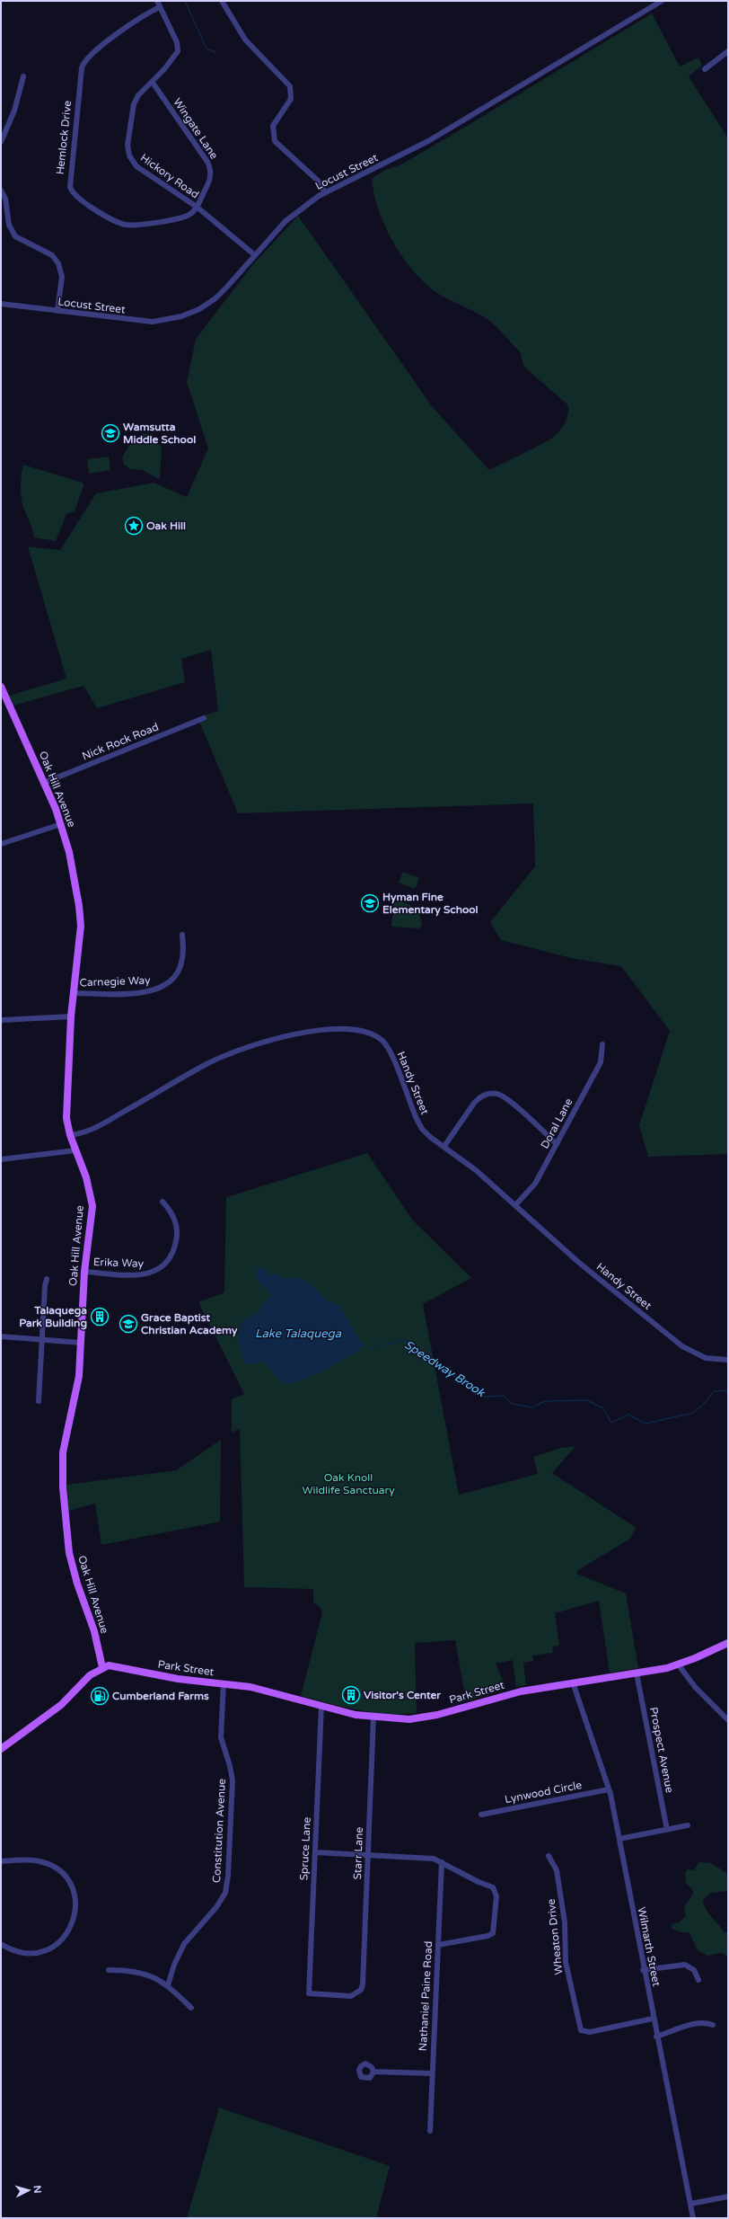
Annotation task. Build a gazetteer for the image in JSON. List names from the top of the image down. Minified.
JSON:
{"streets":{"main road":["Oak Hill Avenue","Park Street"],"street":["Wingate Lane","Hemlock Drive","Locust Street","Hickory Road","Nick Rock Road","Carnegie Way","Handy Street","Doral Lane","Erika Way","Prospect Avenue","Lynwood Circle","Constitution Avenue","Spruce Lane","Starr Lane","Wheaton Drive","Wilmarth Street","Nathaniel Paine Road"]},"crossings":[["Wingate Lane","Hemlock Drive"],["Wingate Lane","Hickory Road"],["Hemlock Drive","Hickory Road"],["Locust Street","Hickory Road"],["Nick Rock Road","Oak Hill Avenue"],["Oak Hill Avenue","Carnegie Way"],["Oak Hill Avenue","Handy Street"],["Oak Hill Avenue","Erika Way"],["Oak Hill Avenue","Park Street"],["Handy Street","Doral Lane"],["Park Street","Prospect Avenue"],["Park Street","Constitution Avenue"],["Park Street","Spruce Lane"],["Park Street","Starr Lane"],["Park Street","Wilmarth Street"],["Lynwood Circle","Wilmarth Street"],["Spruce Lane","Starr Lane"],["Wheaton Drive","Wilmarth Street"]],"water":["Lake Talaquega","Speedway Brook"],"parks":["Oak Knoll Wildlife Sanctuary"],"places":{"school or university":["Wamsutta Middle School","Hyman Fine Elementary School","Grace Baptist Christian Academy"],"place":["Oak Hill"],"building":["Talaquega Park Building","Visitor's Center"],"fuel station":["Cumberland Farms"]},"north":"right"}
